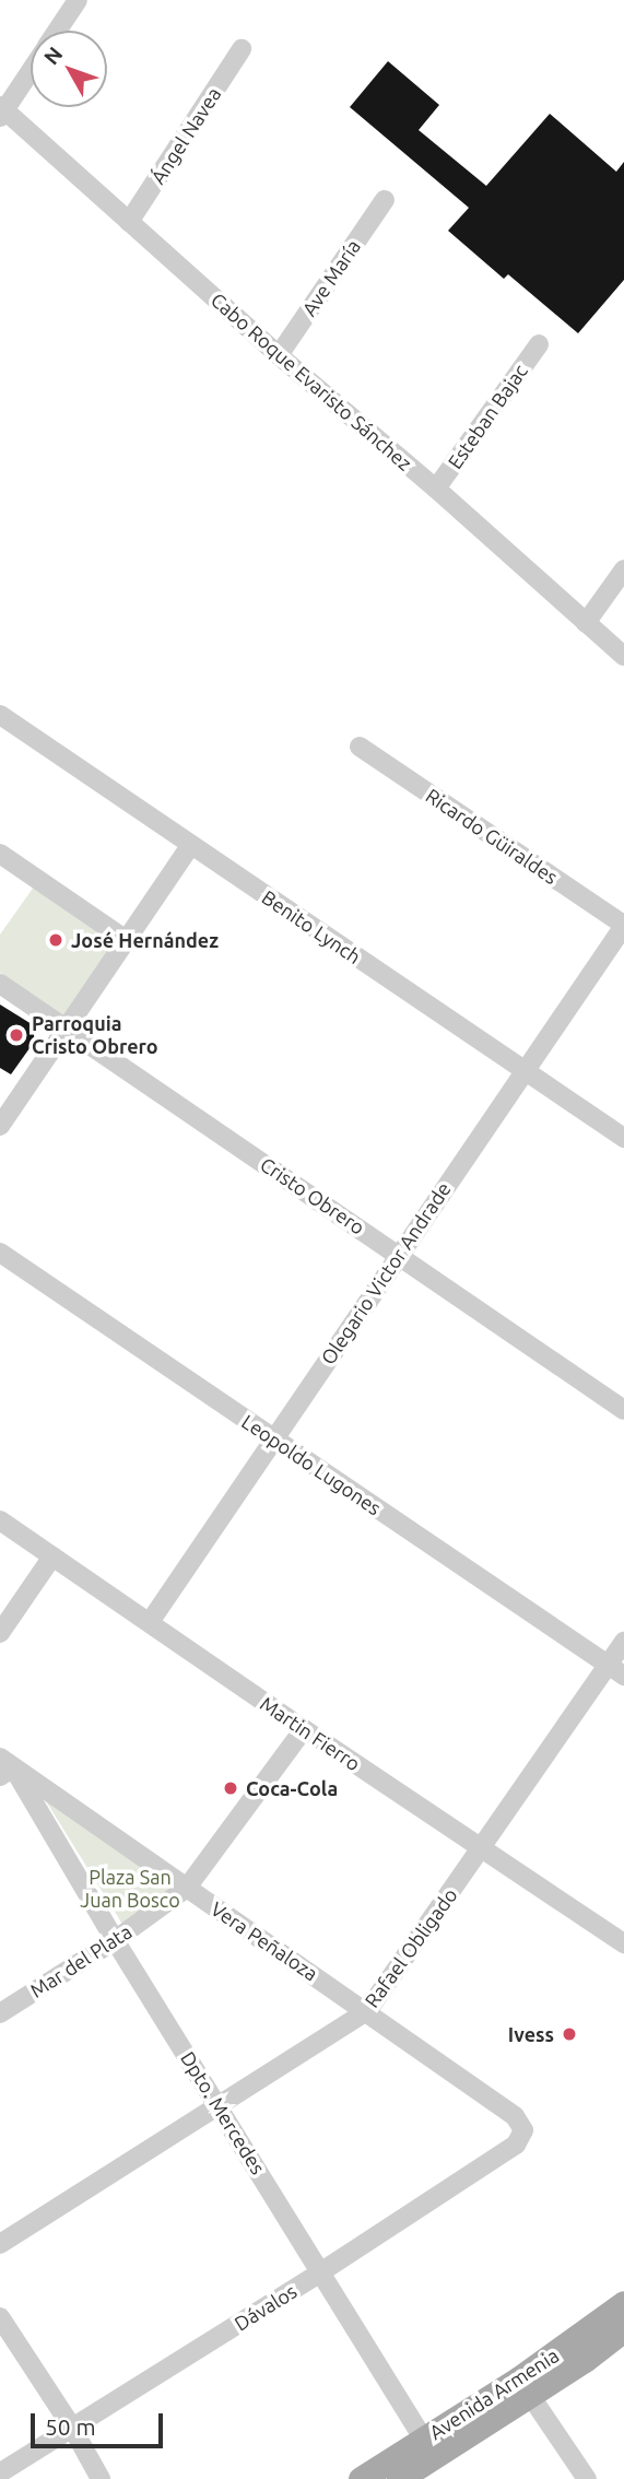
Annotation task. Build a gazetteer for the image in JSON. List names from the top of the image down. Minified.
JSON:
{"streets":{"main road":["Avenida Armenia"],"street":["Ángel Navea","Ave María","Cabo Roque Evaristo Sánchez","Esteban Bajac","Ricardo Güiraldes","Benito Lynch","Cristo Obrero","Olegario Victor Andrade","Leopoldo Lugones","Martin Fierro","Vera Peñaloza","Rafael Obligado","Mar del Plata","Dpto. Mercedes","Dávalos"]},"crossings":[["Ángel Navea","Cabo Roque Evaristo Sánchez"],["Ave María","Cabo Roque Evaristo Sánchez"],["Cabo Roque Evaristo Sánchez","Esteban Bajac"],["Ricardo Güiraldes","Olegario Victor Andrade"],["Benito Lynch","Olegario Victor Andrade"],["Cristo Obrero","Olegario Victor Andrade"],["Olegario Victor Andrade","Leopoldo Lugones"],["Olegario Victor Andrade","Martin Fierro"],["Leopoldo Lugones","Rafael Obligado"],["Martin Fierro","Rafael Obligado"],["Martin Fierro","Mar del Plata"],["Vera Peñaloza","Rafael Obligado"],["Vera Peñaloza","Mar del Plata"],["Vera Peñaloza","Dpto. Mercedes"],["Vera Peñaloza","Dávalos"],["Rafael Obligado","Dpto. Mercedes"],["Mar del Plata","Dpto. Mercedes"],["Dpto. Mercedes","Dávalos"],["Dpto. Mercedes","Avenida Armenia"]],"parks":["Plaza San Juan Bosco"],"places":["José Hernández","Parroquia Cristo Obrero","Coca-Cola","Ivess"],"scale_bar":"50 m","north":"top left"}
